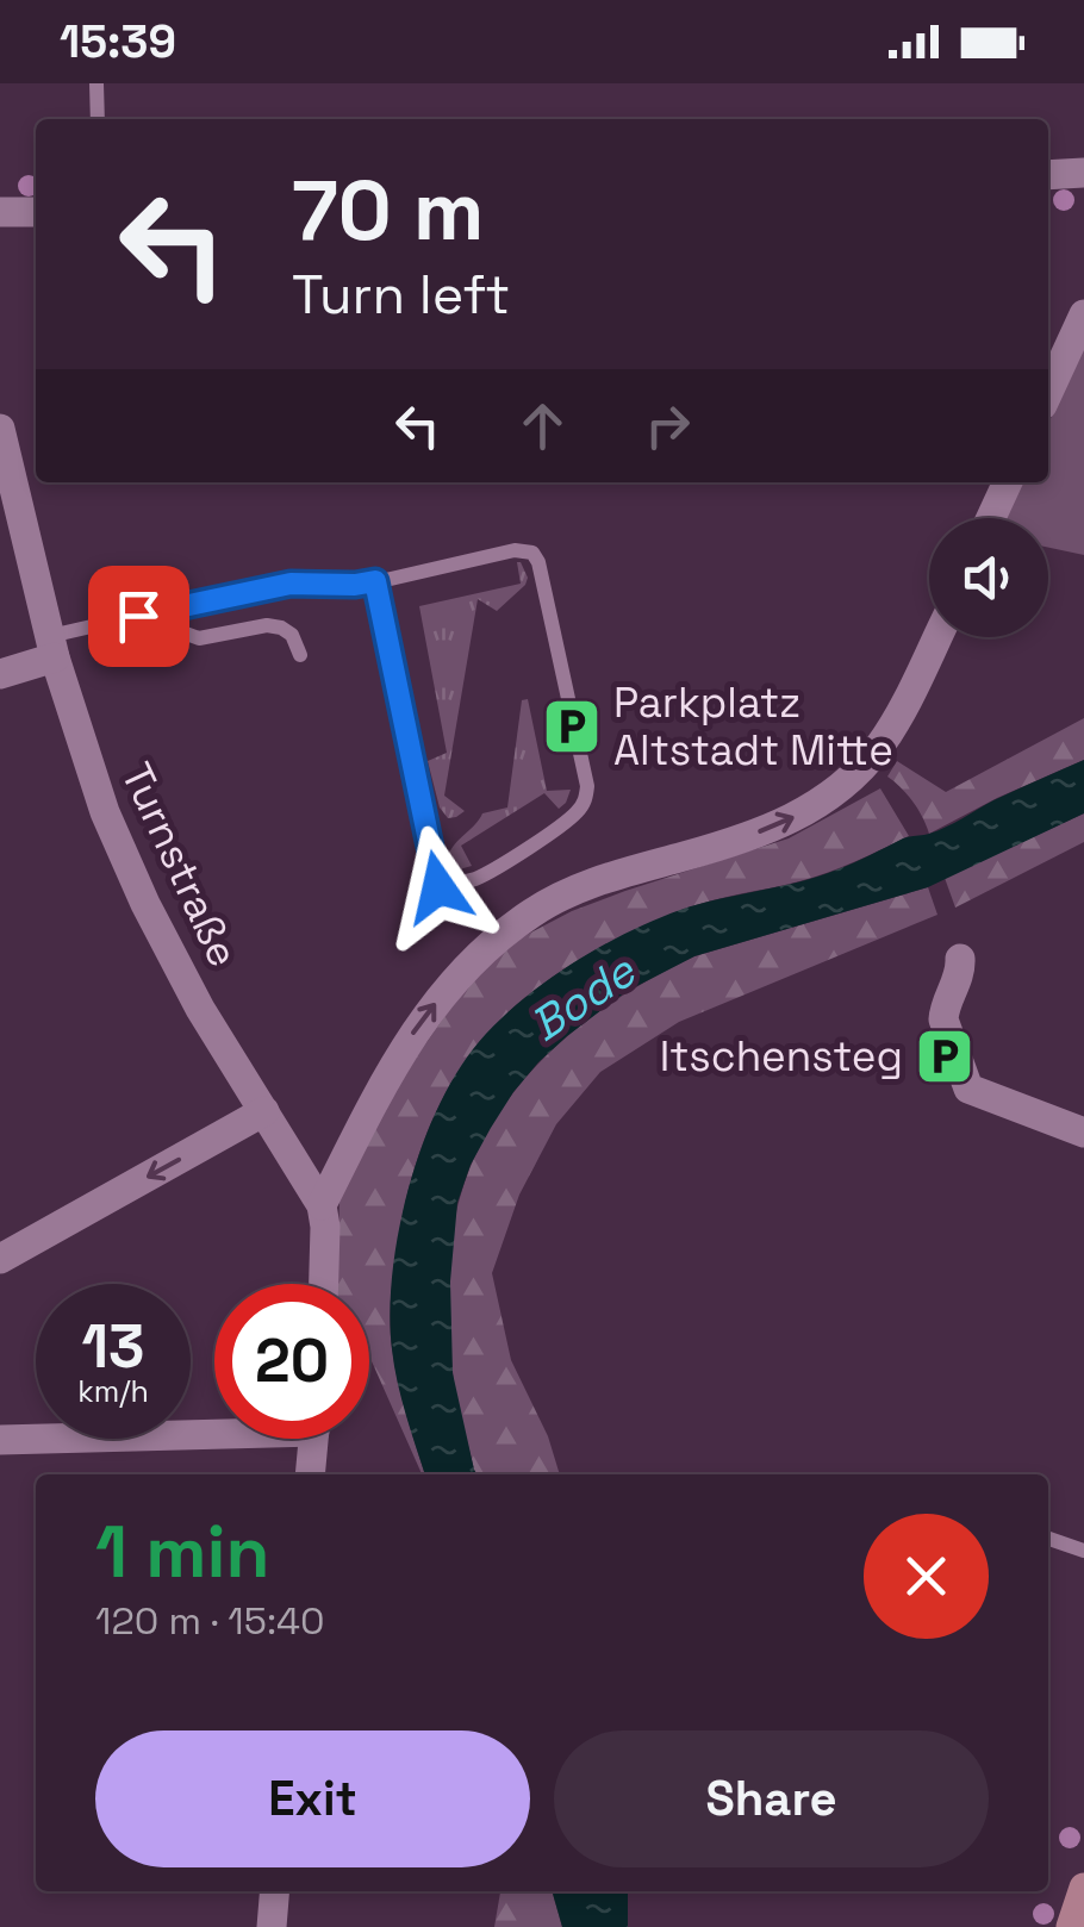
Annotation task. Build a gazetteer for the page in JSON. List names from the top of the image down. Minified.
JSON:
{"streets":{"street":["Turnstraße"]},"water":["Bode"],"places":{"parking":["Parkplatz Altstadt Mitte","Itschensteg"]},"page":{"status":"15:39","turn":["70 m","Turn left"],"speed":"13 km/h","limit":"20","heading":["1 min","120 m · 15:40"],"buttons":["Exit","Share"]}}
